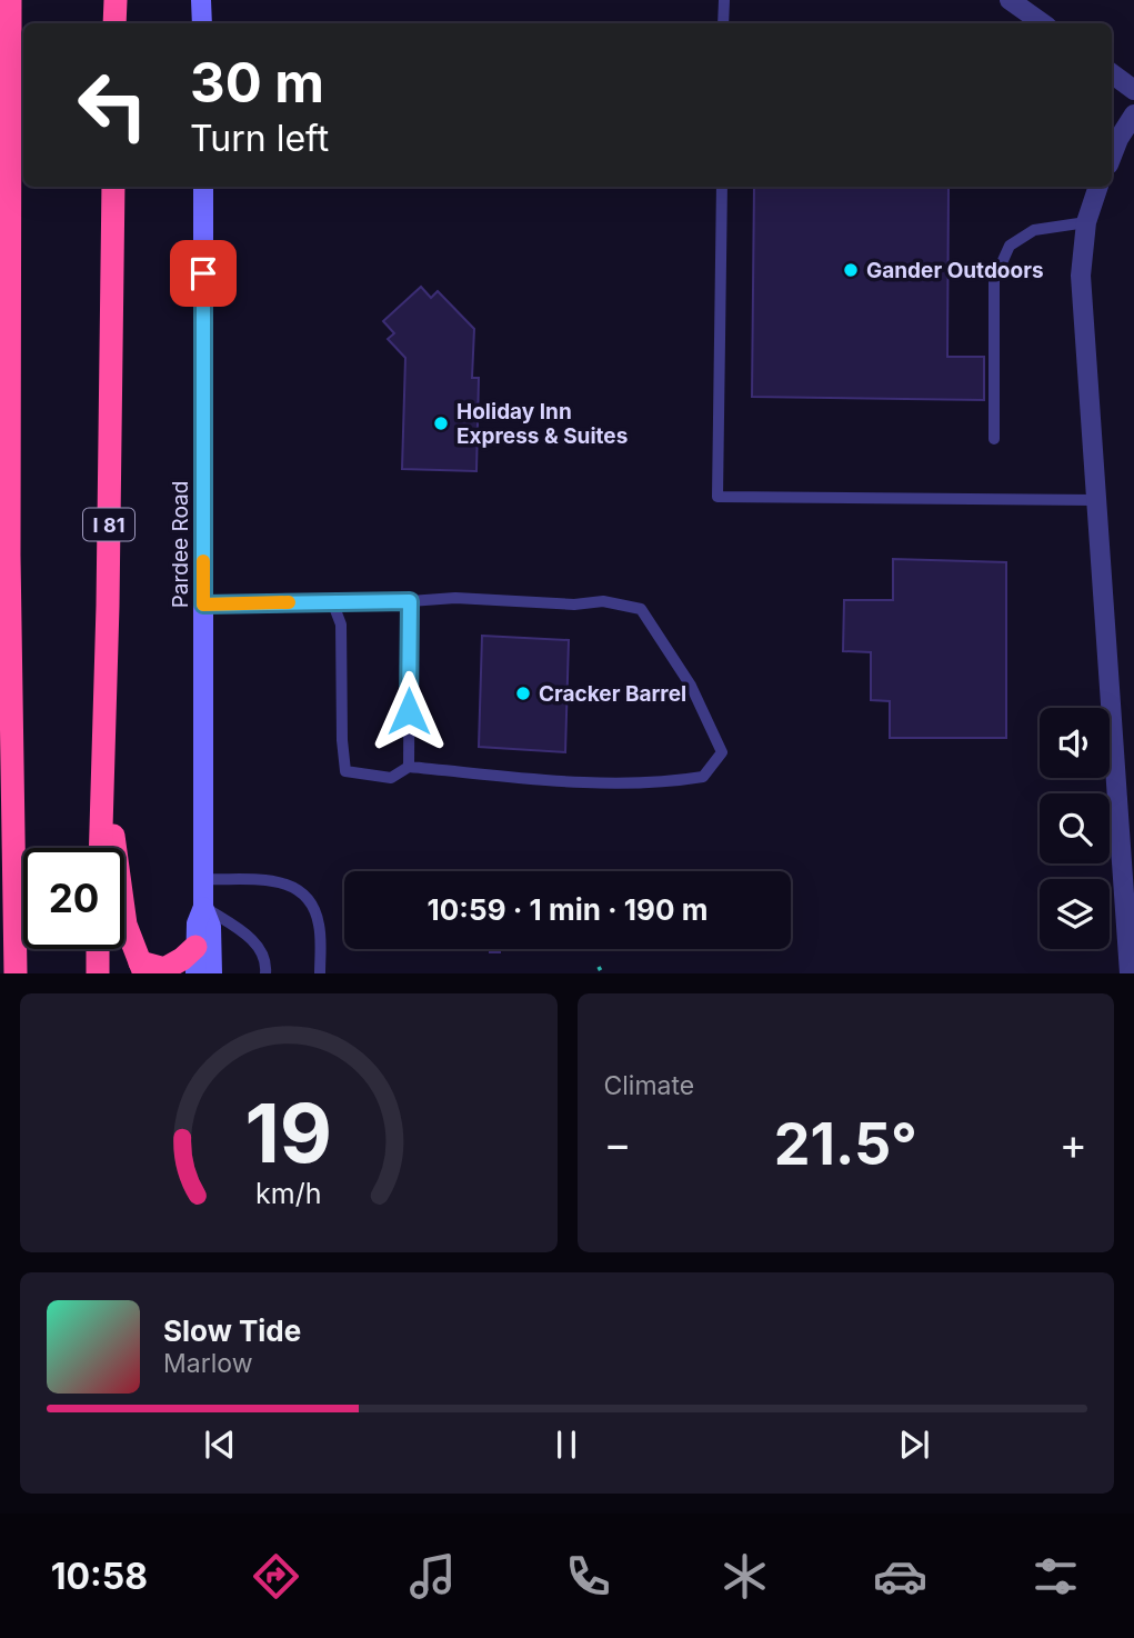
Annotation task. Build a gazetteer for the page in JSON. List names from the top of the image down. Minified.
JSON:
{"streets":{"highway":["I 81"],"street":["Pardee Road"]},"places":["Gander Outdoors","Holiday Inn Express & Suites","Cracker Barrel"],"page":{"turn":["30 m","Turn left"],"limit":"20","trip":"10:59 · 1 min · 190 m","tile":"Climate","heat":["−","21.5°","+"],"song":["Slow Tide","Marlow"],"tabs":"10:58","gauge":["19","km/h"]}}
